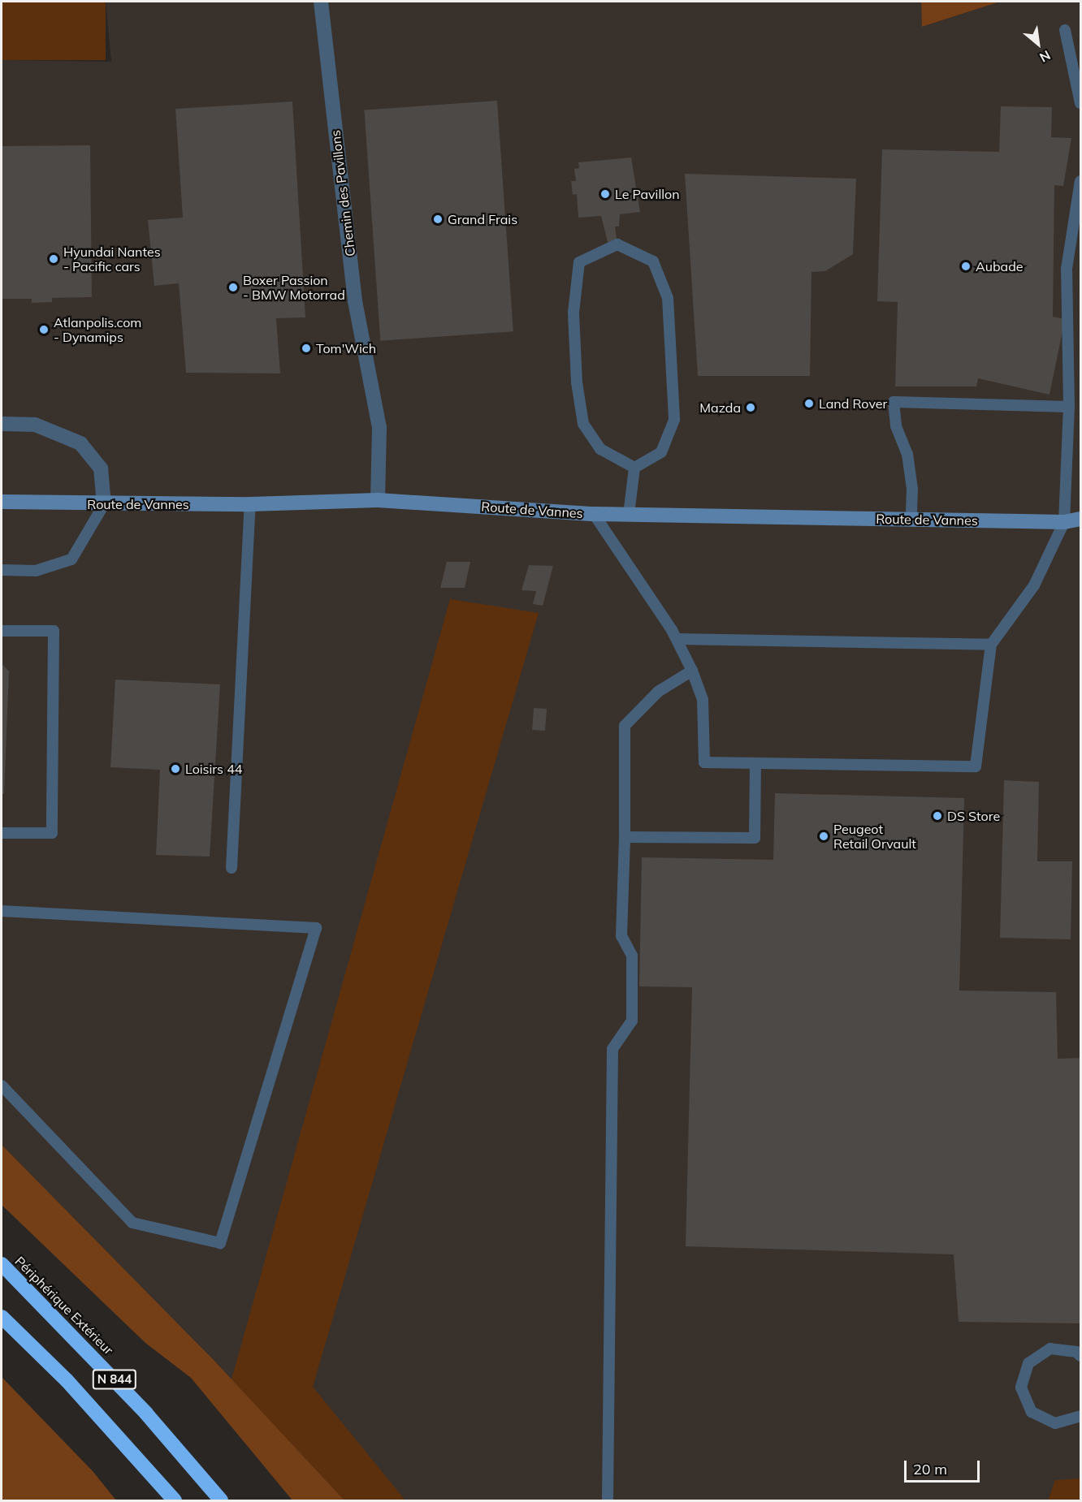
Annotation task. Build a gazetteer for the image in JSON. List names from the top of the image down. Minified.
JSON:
{"streets":{"highway":["Périphérique Extérieur","N 844"],"main road":["Route de Vannes"],"street":["Chemin des Pavillons"]},"crossings":[["Chemin des Pavillons","Route de Vannes"]],"places":["Le Pavillon","Grand Frais","Hyundai Nantes - Pacific cars","Aubade","Boxer Passion - BMW Motorrad","Atlanpolis.com - Dynamips","Tom'Wich","Land Rover","Mazda","Loisirs 44","DS Store","Peugeot Retail Orvault"],"scale_bar":"20 m","north":"bottom right"}
